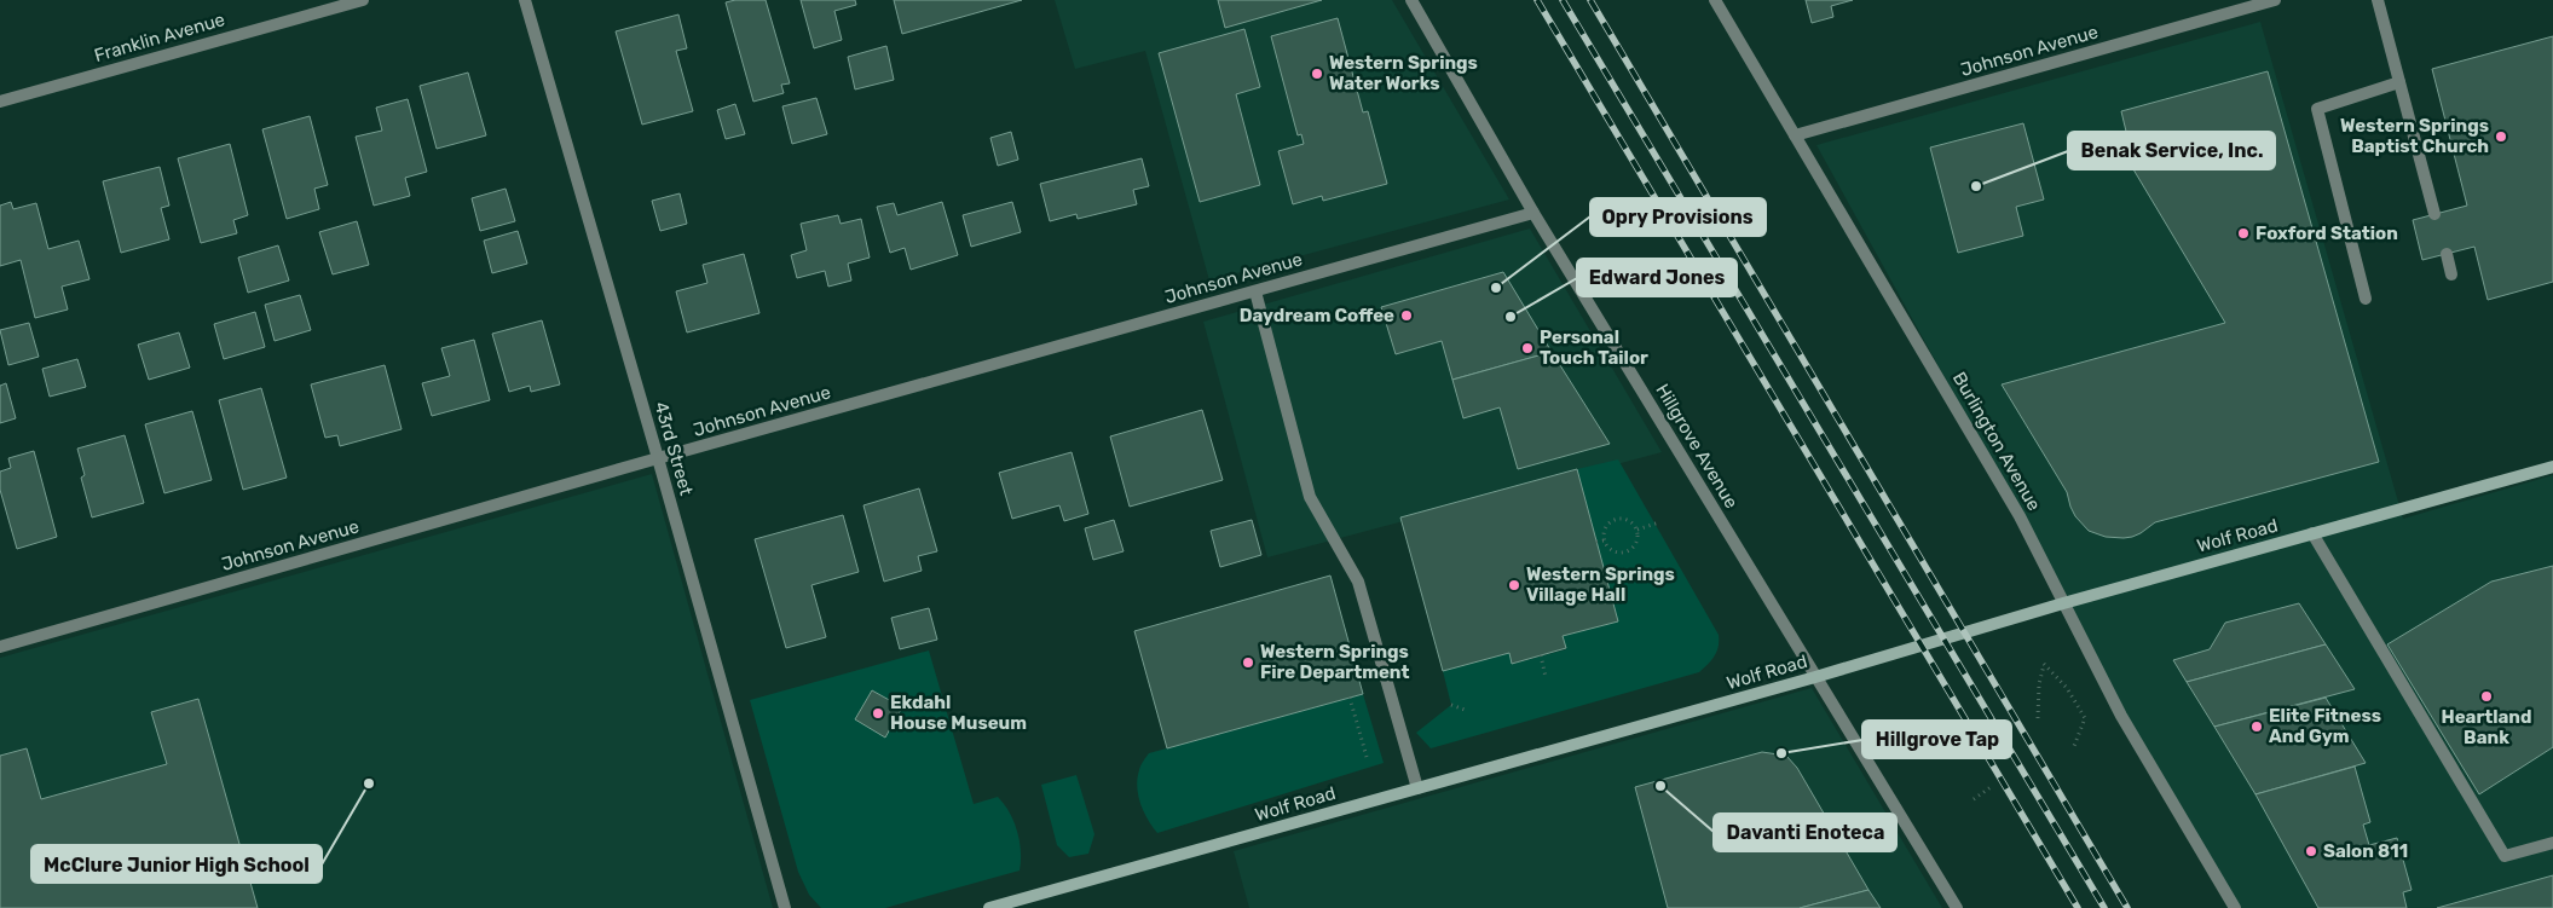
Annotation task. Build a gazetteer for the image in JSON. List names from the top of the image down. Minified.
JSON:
{"streets":{"main road":["Wolf Road"],"street":["Franklin Avenue","Johnson Avenue","Burlington Avenue","Hillgrove Avenue","43rd Street"]},"crossings":[["Johnson Avenue","Burlington Avenue"],["Johnson Avenue","Hillgrove Avenue"],["Johnson Avenue","43rd Street"],["Burlington Avenue","Wolf Road"],["Hillgrove Avenue","Wolf Road"]],"places":["Western Springs Water Works","Western Springs Baptist Church","Benak Service, Inc.","Foxford Station","Opry Provisions","Daydream Coffee","Edward Jones","Personal Touch Tailor","Western Springs Village Hall","Western Springs Fire Department","Heartland Bank","Ekdahl House Museum","Elite Fitness And Gym","Hillgrove Tap","McClure Junior High School","Davanti Enoteca","Salon 811"]}
